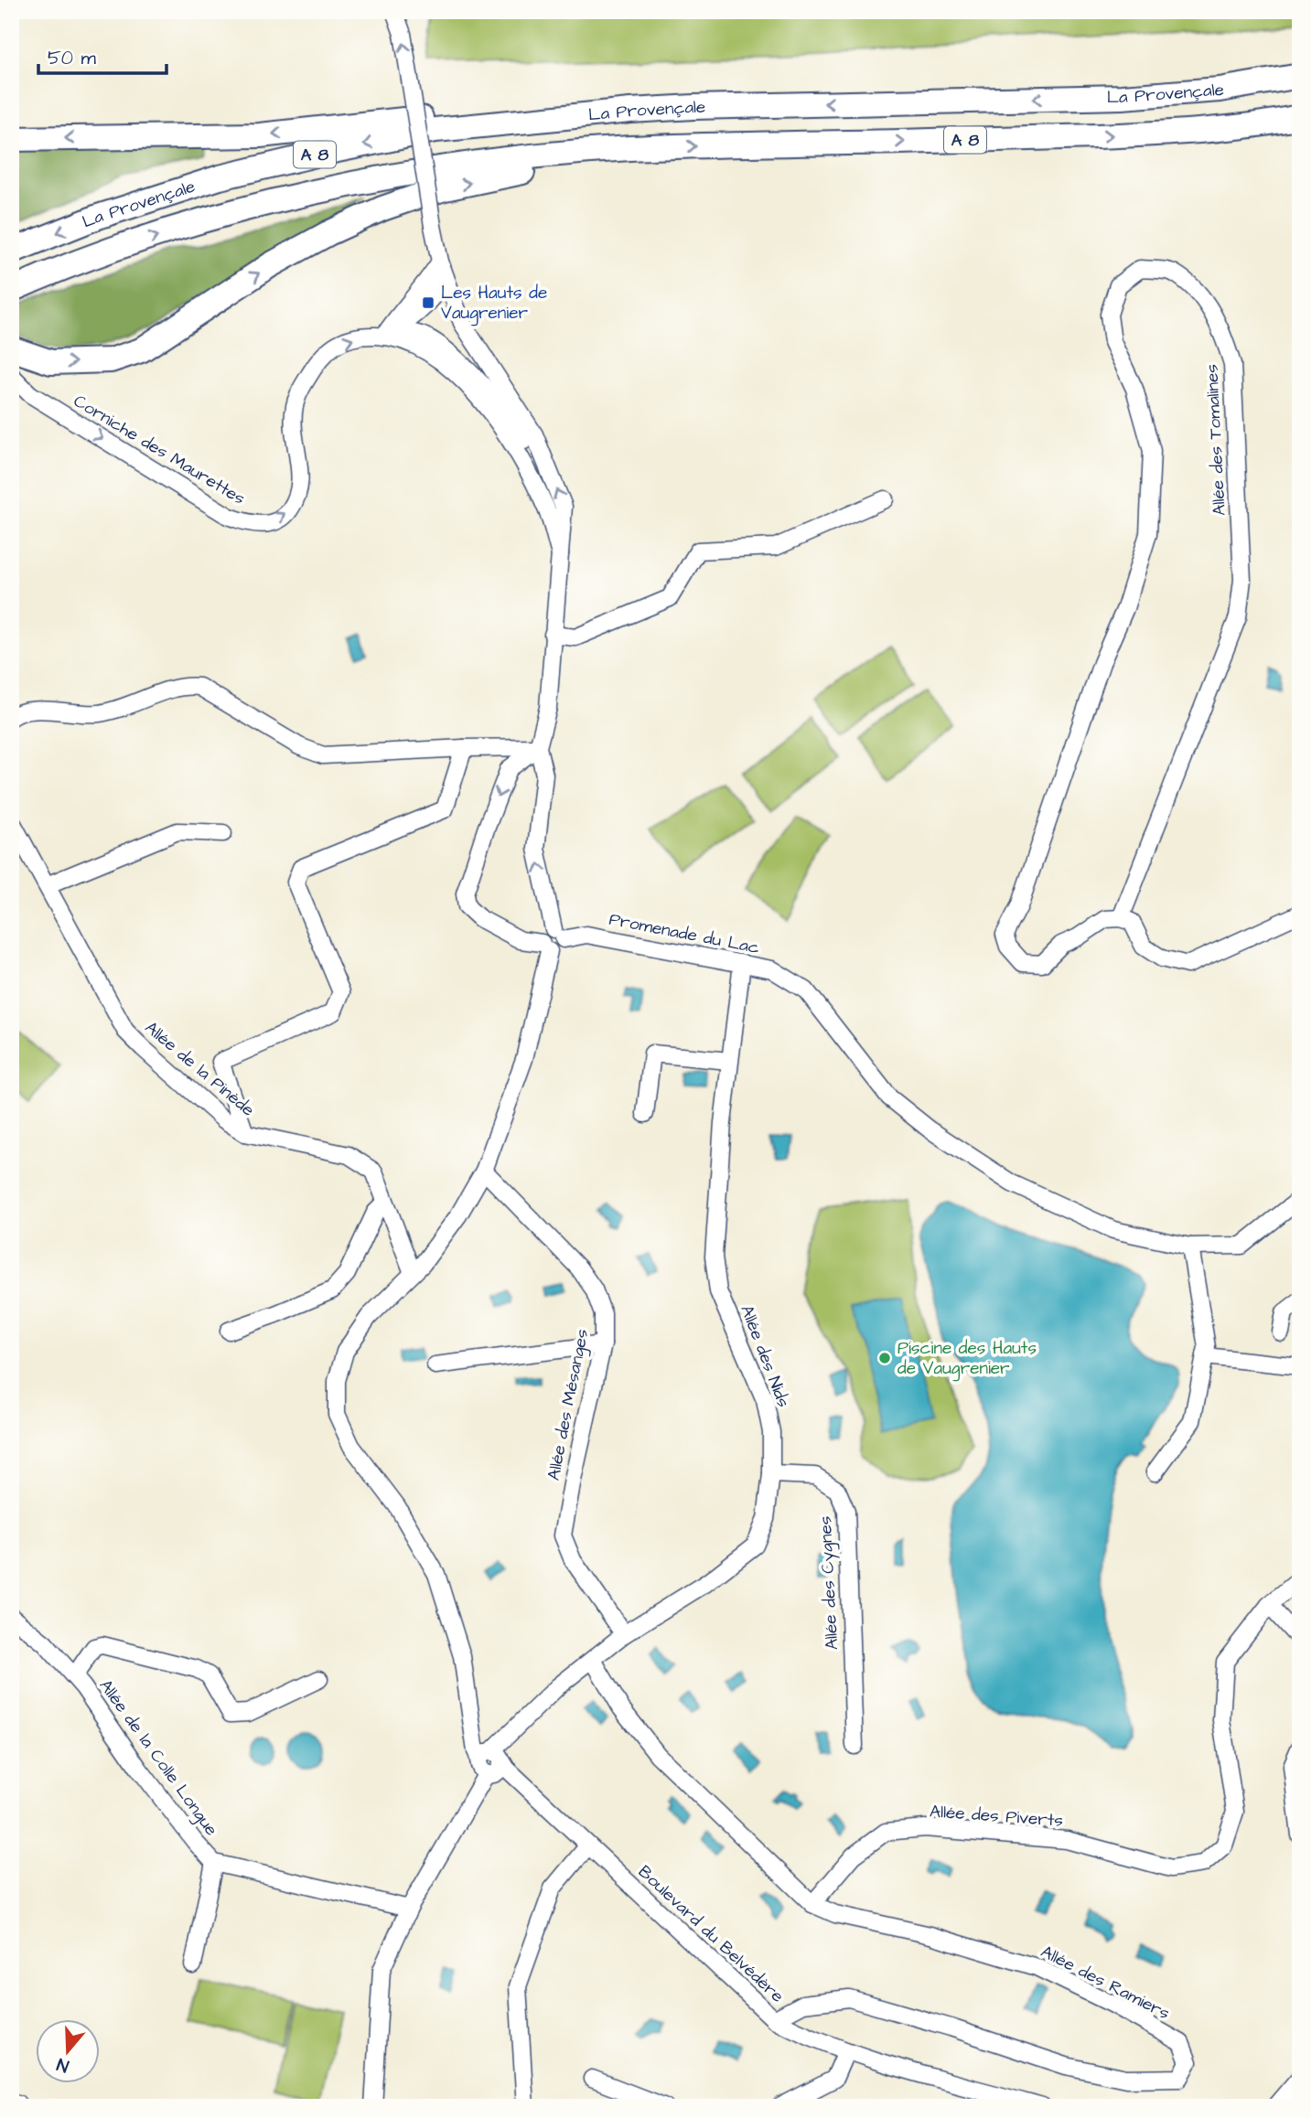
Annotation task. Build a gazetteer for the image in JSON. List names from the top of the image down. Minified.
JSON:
{"streets":{"highway":["La Provençale","A 8"],"street":["Allée des Tomalines","Corniche des Maurettes","Promenade du Lac","Allée de la Pinède","Allée des Nids","Allée des Mésanges","Allée des Cygnes","Allée de la Colle Longue","Allée des Piverts","Boulevard du Belvédère","Allée des Ramiers"]},"crossings":[["Promenade du Lac","Allée des Nids"],["Allée des Nids","Allée des Mésanges"],["Allée des Nids","Allée des Cygnes"],["Allée des Nids","Boulevard du Belvédère"],["Allée des Nids","Allée des Ramiers"],["Allée des Piverts","Allée des Ramiers"],["Boulevard du Belvédère","Allée des Ramiers"]],"places":{"transit":["Les Hauts de Vaugrenier"],"other":["Piscine des Hauts de Vaugrenier"]},"scale_bar":"50 m","north":"bottom"}
